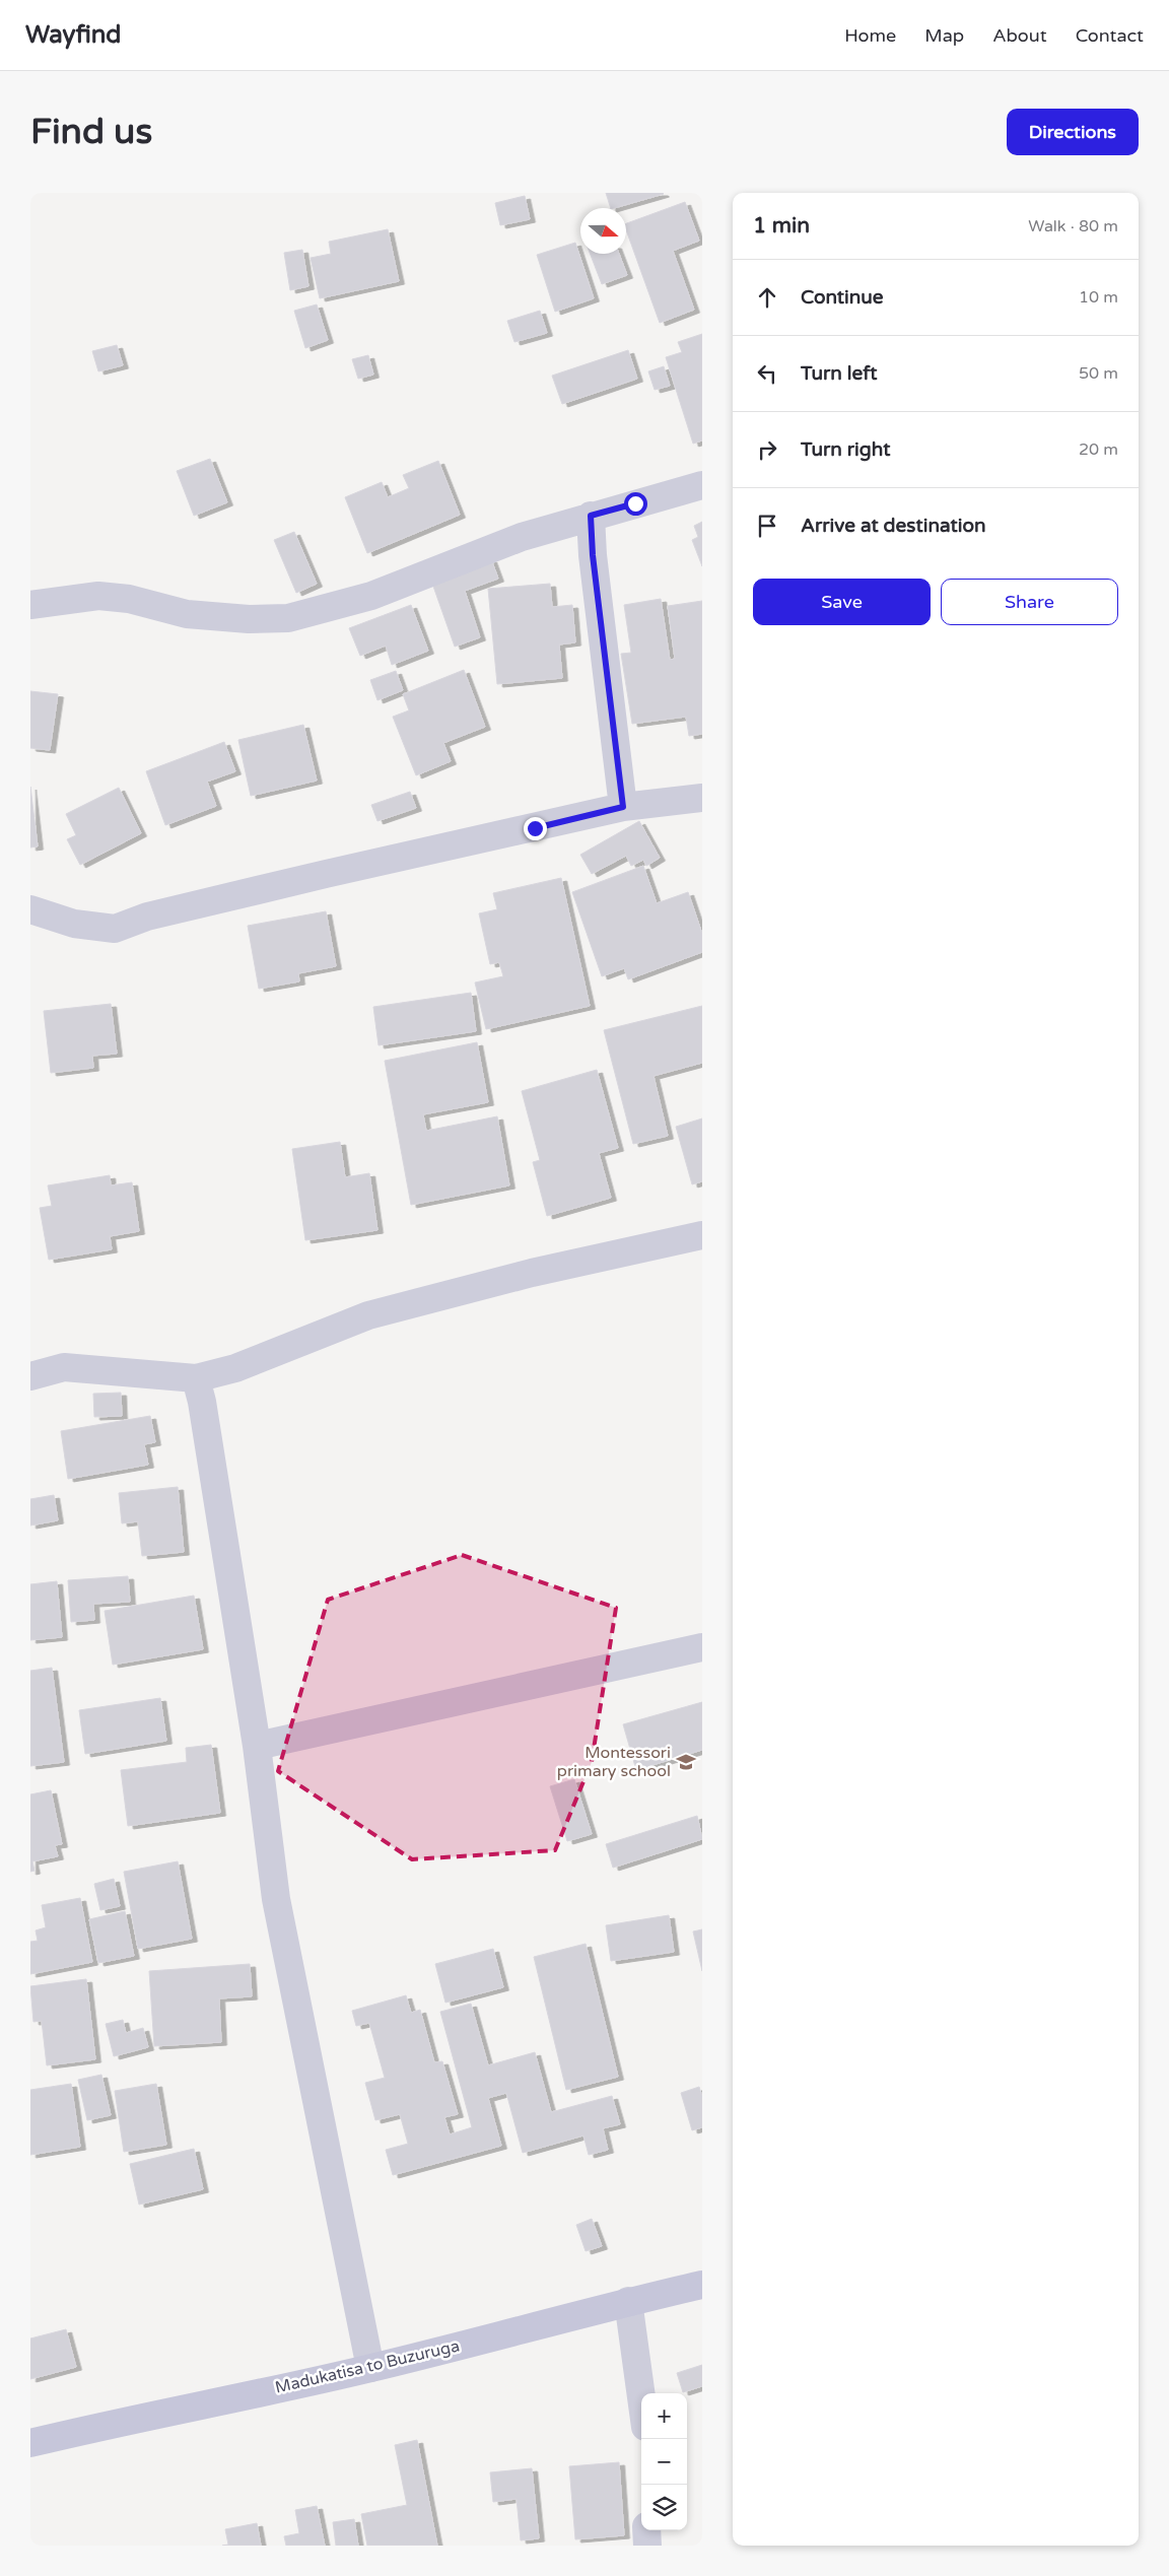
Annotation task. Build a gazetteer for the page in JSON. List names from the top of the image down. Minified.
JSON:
{"streets":{"main road":["Madukatisa to Buzuruga"]},"places":{"school or university":["Montessori primary school"]},"north":"right","page":{"header":"Wayfind","nav":["Home","Map","About","Contact"],"buttons":["Directions",["Save","Share"]],"title":"Find us","heading":["1 min","Walk · 80 m"],"list":[["Continue","10 m"],["Turn left","50 m"],["Turn right","20 m"],"Arrive at destination"],"map_buttons":["+","−"]}}
